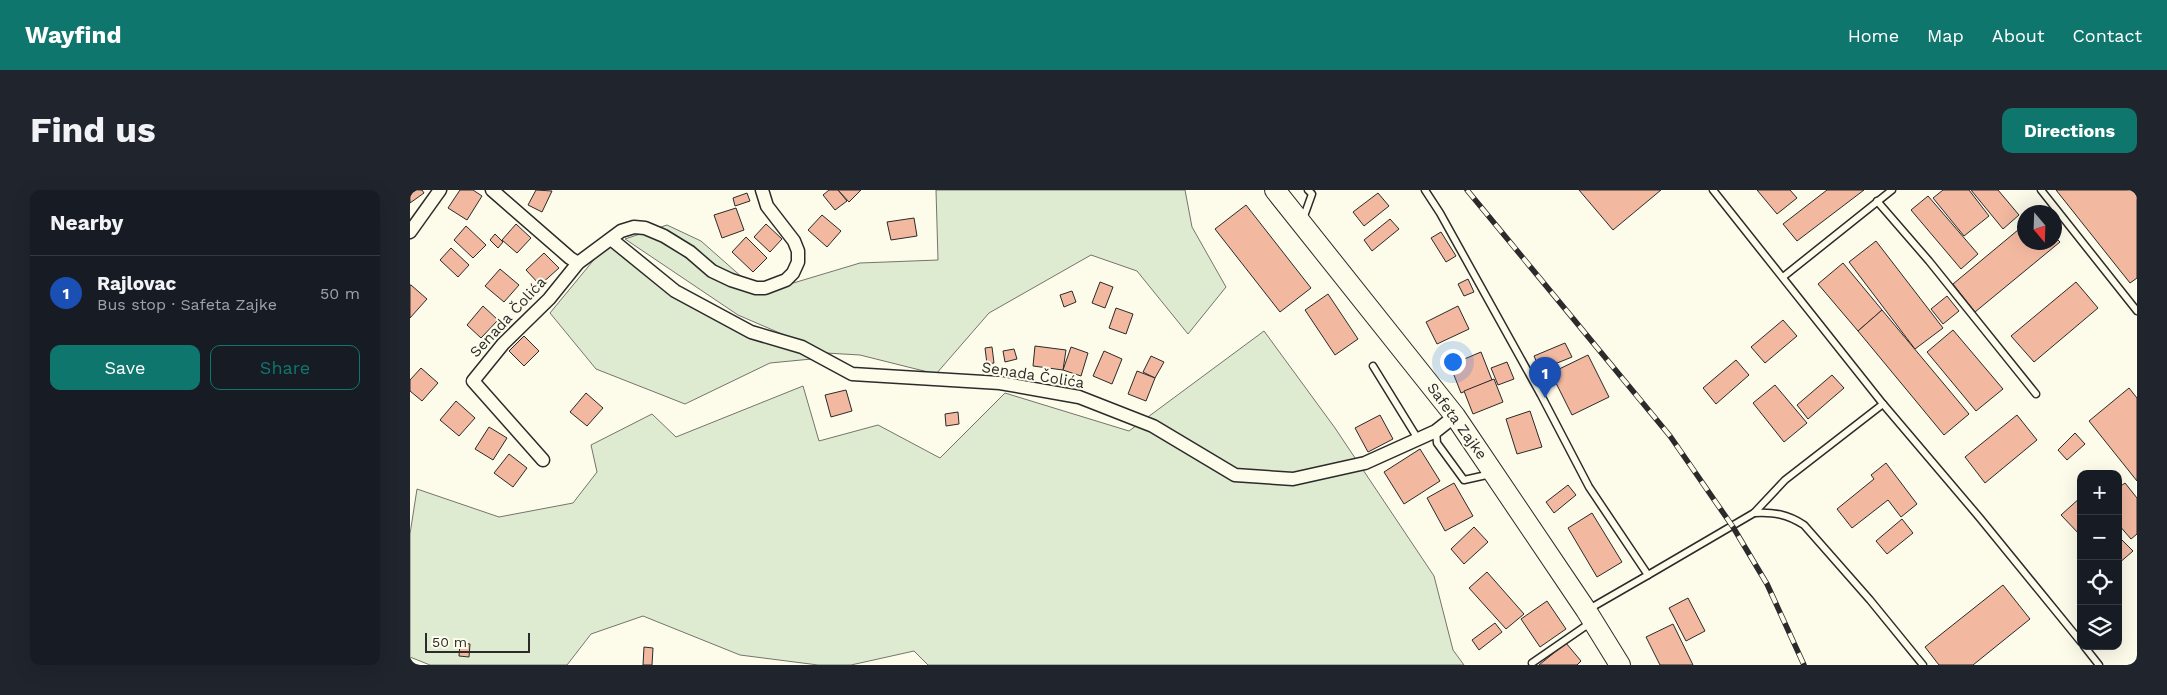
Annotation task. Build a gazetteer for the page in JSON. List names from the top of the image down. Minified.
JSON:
{"streets":{"main road":["Safeta Zajke"],"street":["Senada Čolića"]},"crossings":[["Senada Čolića","Safeta Zajke"]],"scale_bar":"50 m","north":"bottom","page":{"header":"Wayfind","nav":["Home","Map","About","Contact"],"buttons":["Directions",["Save","Share"]],"title":"Find us","heading":"Nearby","list":[{"mark":"1","name":"Rajlovac","note":"Bus stop · Safeta Zajke","value":"50 m"}],"pins":"1","map_buttons":["+","−"],"scale":"50 m"}}
